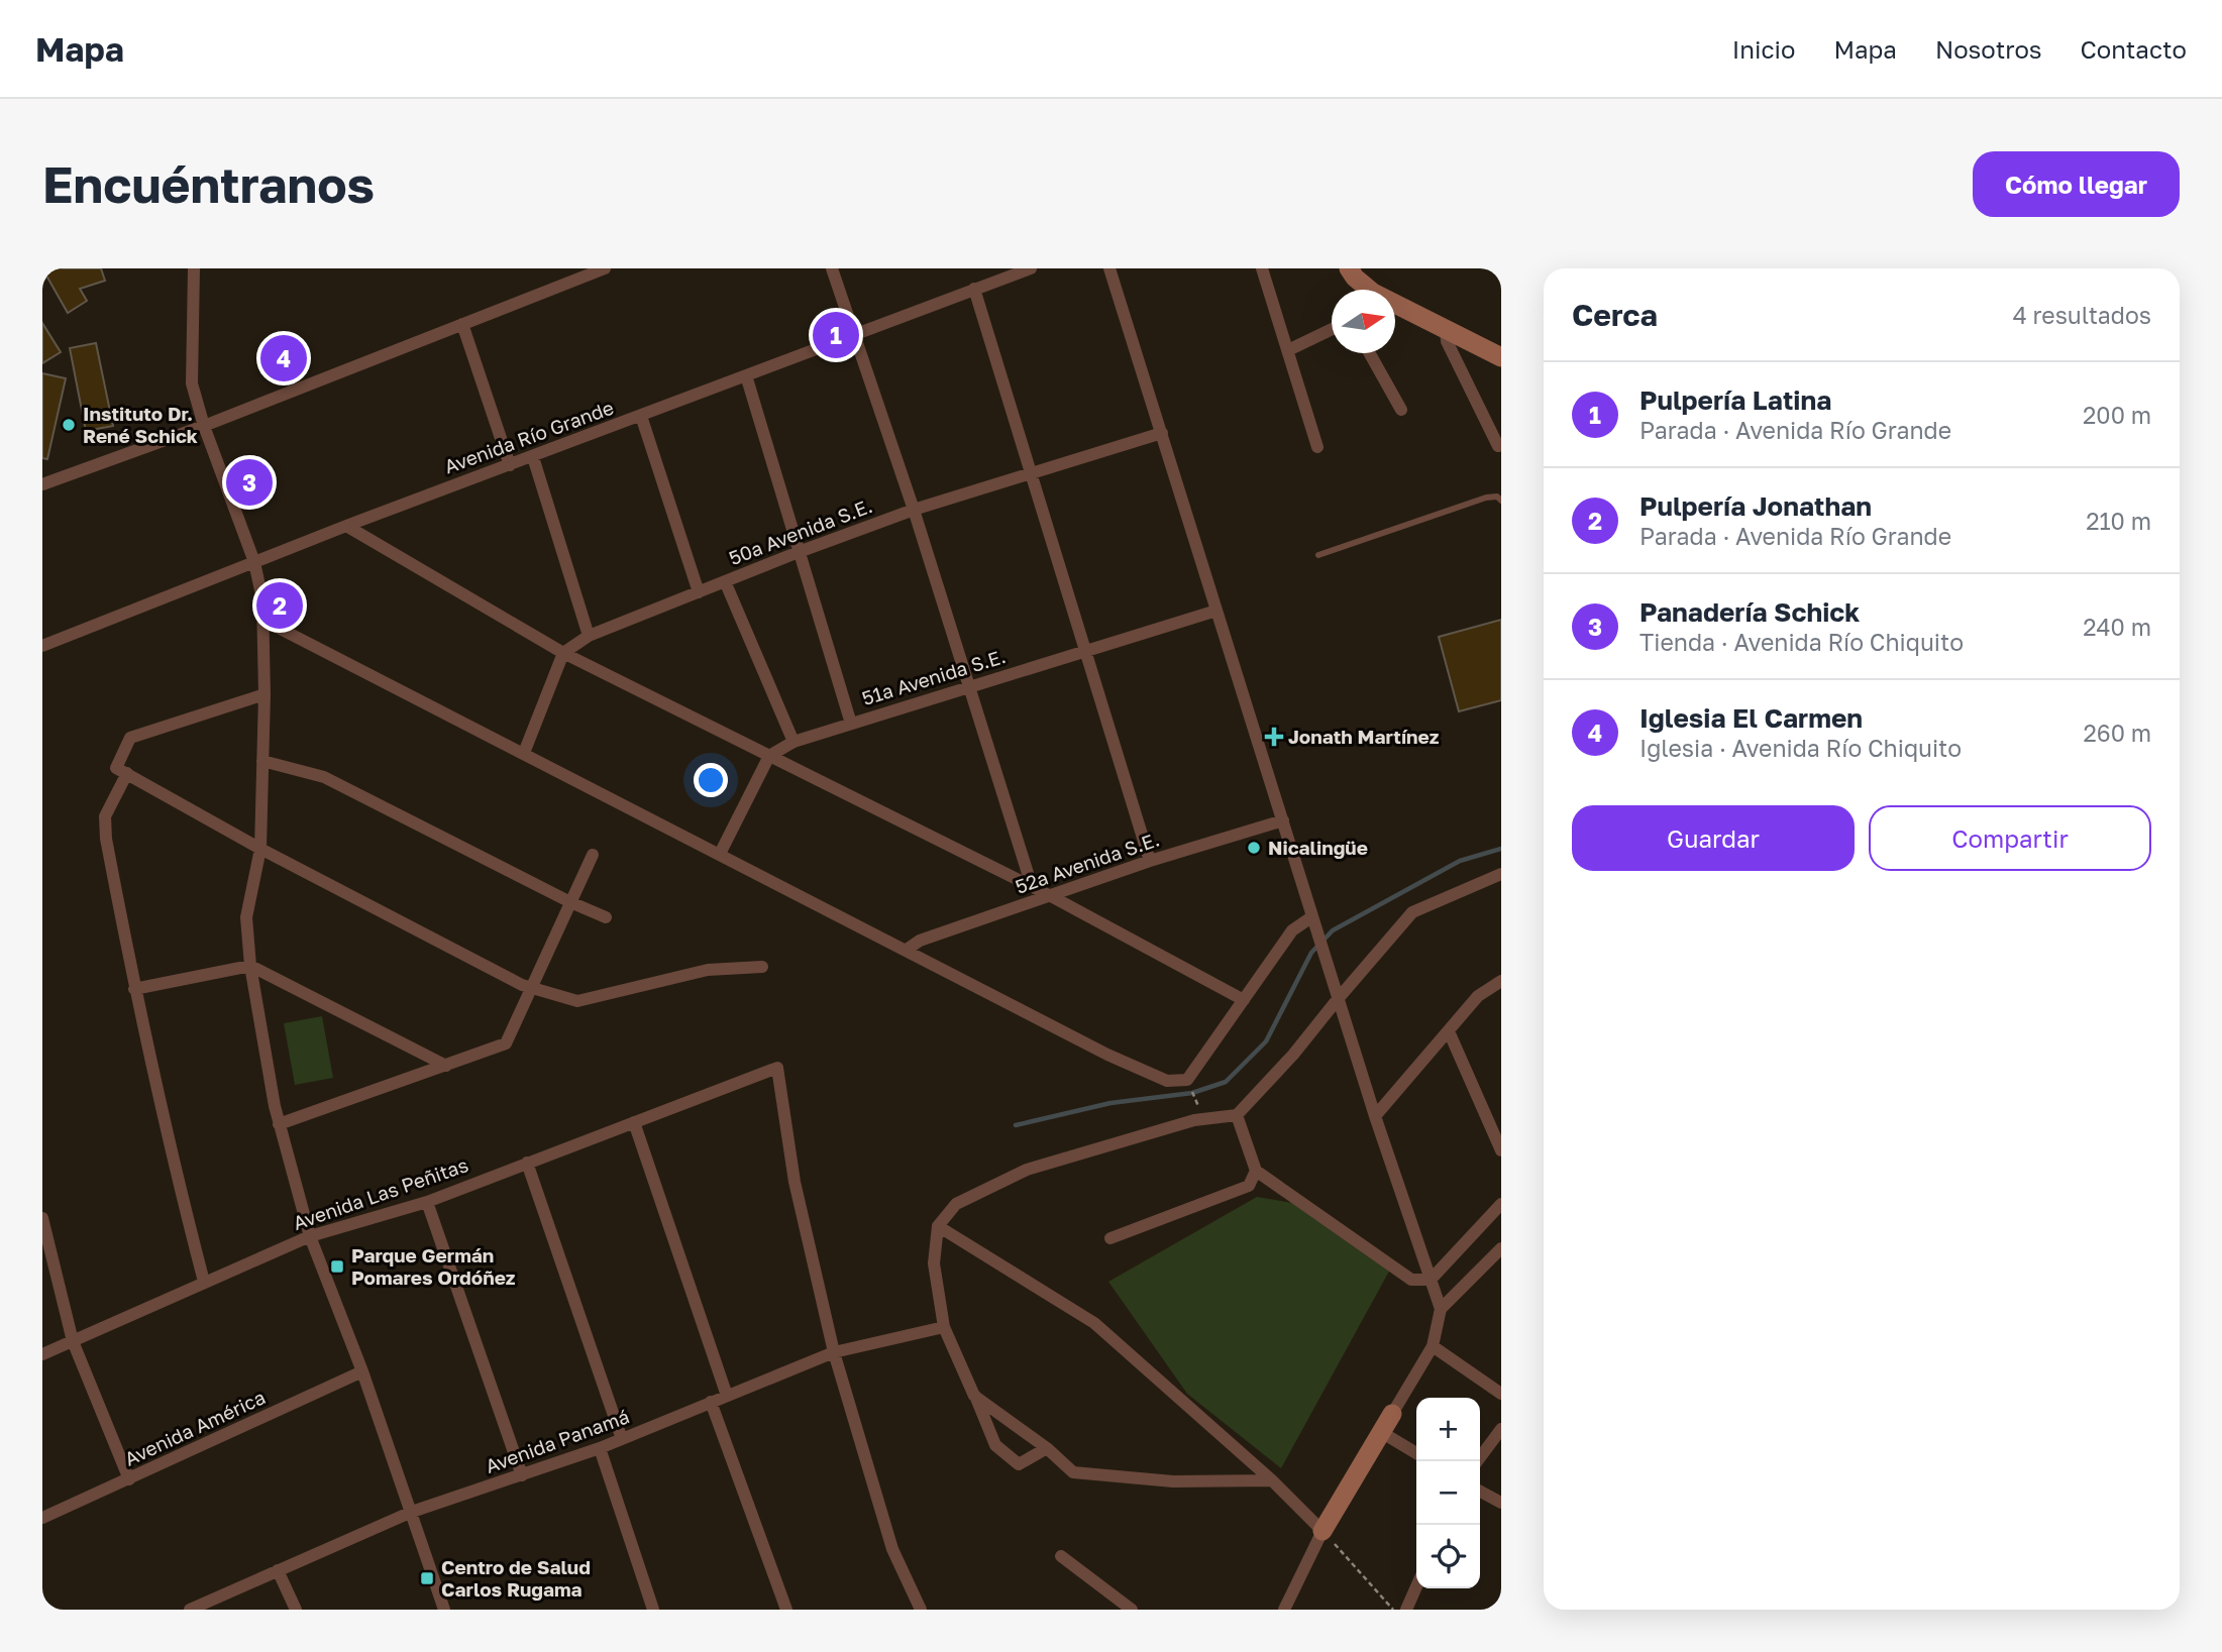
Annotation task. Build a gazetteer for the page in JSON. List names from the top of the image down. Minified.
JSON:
{"streets":{"street":["Avenida Río Grande","50a Avenida S.E.","51a Avenida S.E.","52a Avenida S.E.","Avenida Las Peñitas","Avenida América","Avenida Panamá"]},"crossings":[["Avenida Las Peñitas","Avenida Panamá"]],"places":{"other":["Instituto Dr. René Schick","Nicalingüe"],"health":["Jonath Martínez"],"transit":["Parque Germán Pomares Ordóñez","Centro de Salud Carlos Rugama"]},"north":"right","page":{"header":"Mapa","nav":["Inicio","Mapa","Nosotros","Contacto"],"buttons":["Cómo llegar",["Guardar","Compartir"]],"title":"Encuéntranos","heading":["Cerca","4 resultados"],"pins":["1","4","3","2"],"list":[{"mark":"1","name":"Pulpería Latina","note":"Parada · Avenida Río Grande","value":"200 m"},{"mark":"2","name":"Pulpería Jonathan","note":"Parada · Avenida Río Grande","value":"210 m"},{"mark":"3","name":"Panadería Schick","note":"Tienda · Avenida Río Chiquito","value":"240 m"},{"mark":"4","name":"Iglesia El Carmen","note":"Iglesia · Avenida Río Chiquito","value":"260 m"}],"map_buttons":["+","−"]}}
